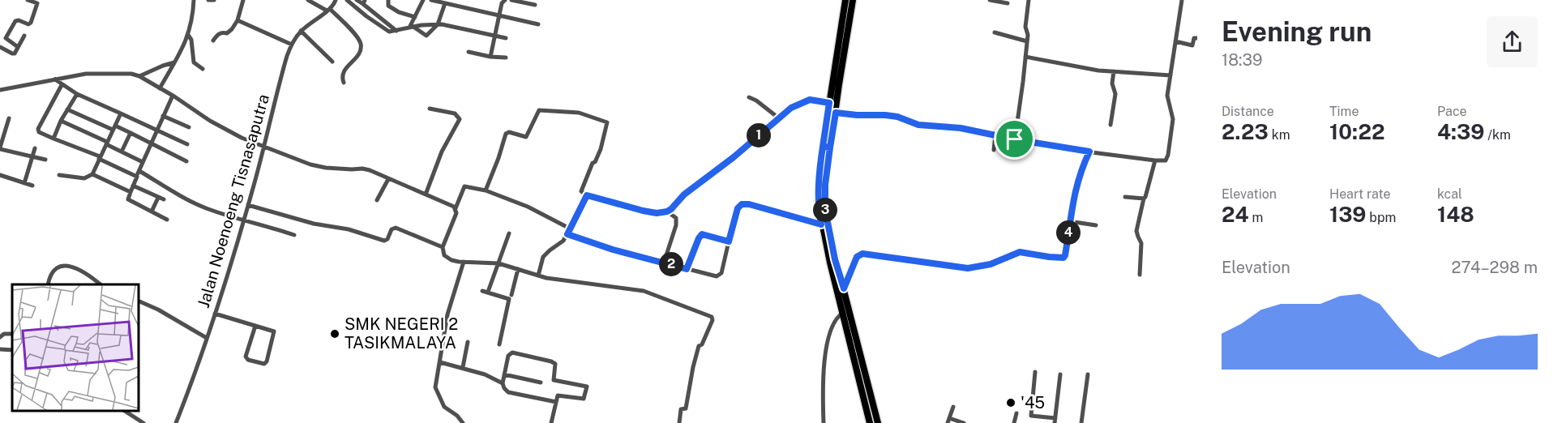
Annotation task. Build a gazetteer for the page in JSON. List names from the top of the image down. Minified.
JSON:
{"streets":{"street":["Jalan Noenoeng Tisnasaputra"]},"places":["SMK NEGERI 2 TASIKMALAYA","'45"],"page":{"heading":["Evening run","18:39"],"stats":[["Distance","2.23 km"],["Time","10:22"],["Pace","4:39 /km"],["Elevation","24 m"],["Heart rate","139 bpm"],["kcal","148"]],"pins":["1","3","4","2"],"chart":["Elevation","274–298 m"]}}
